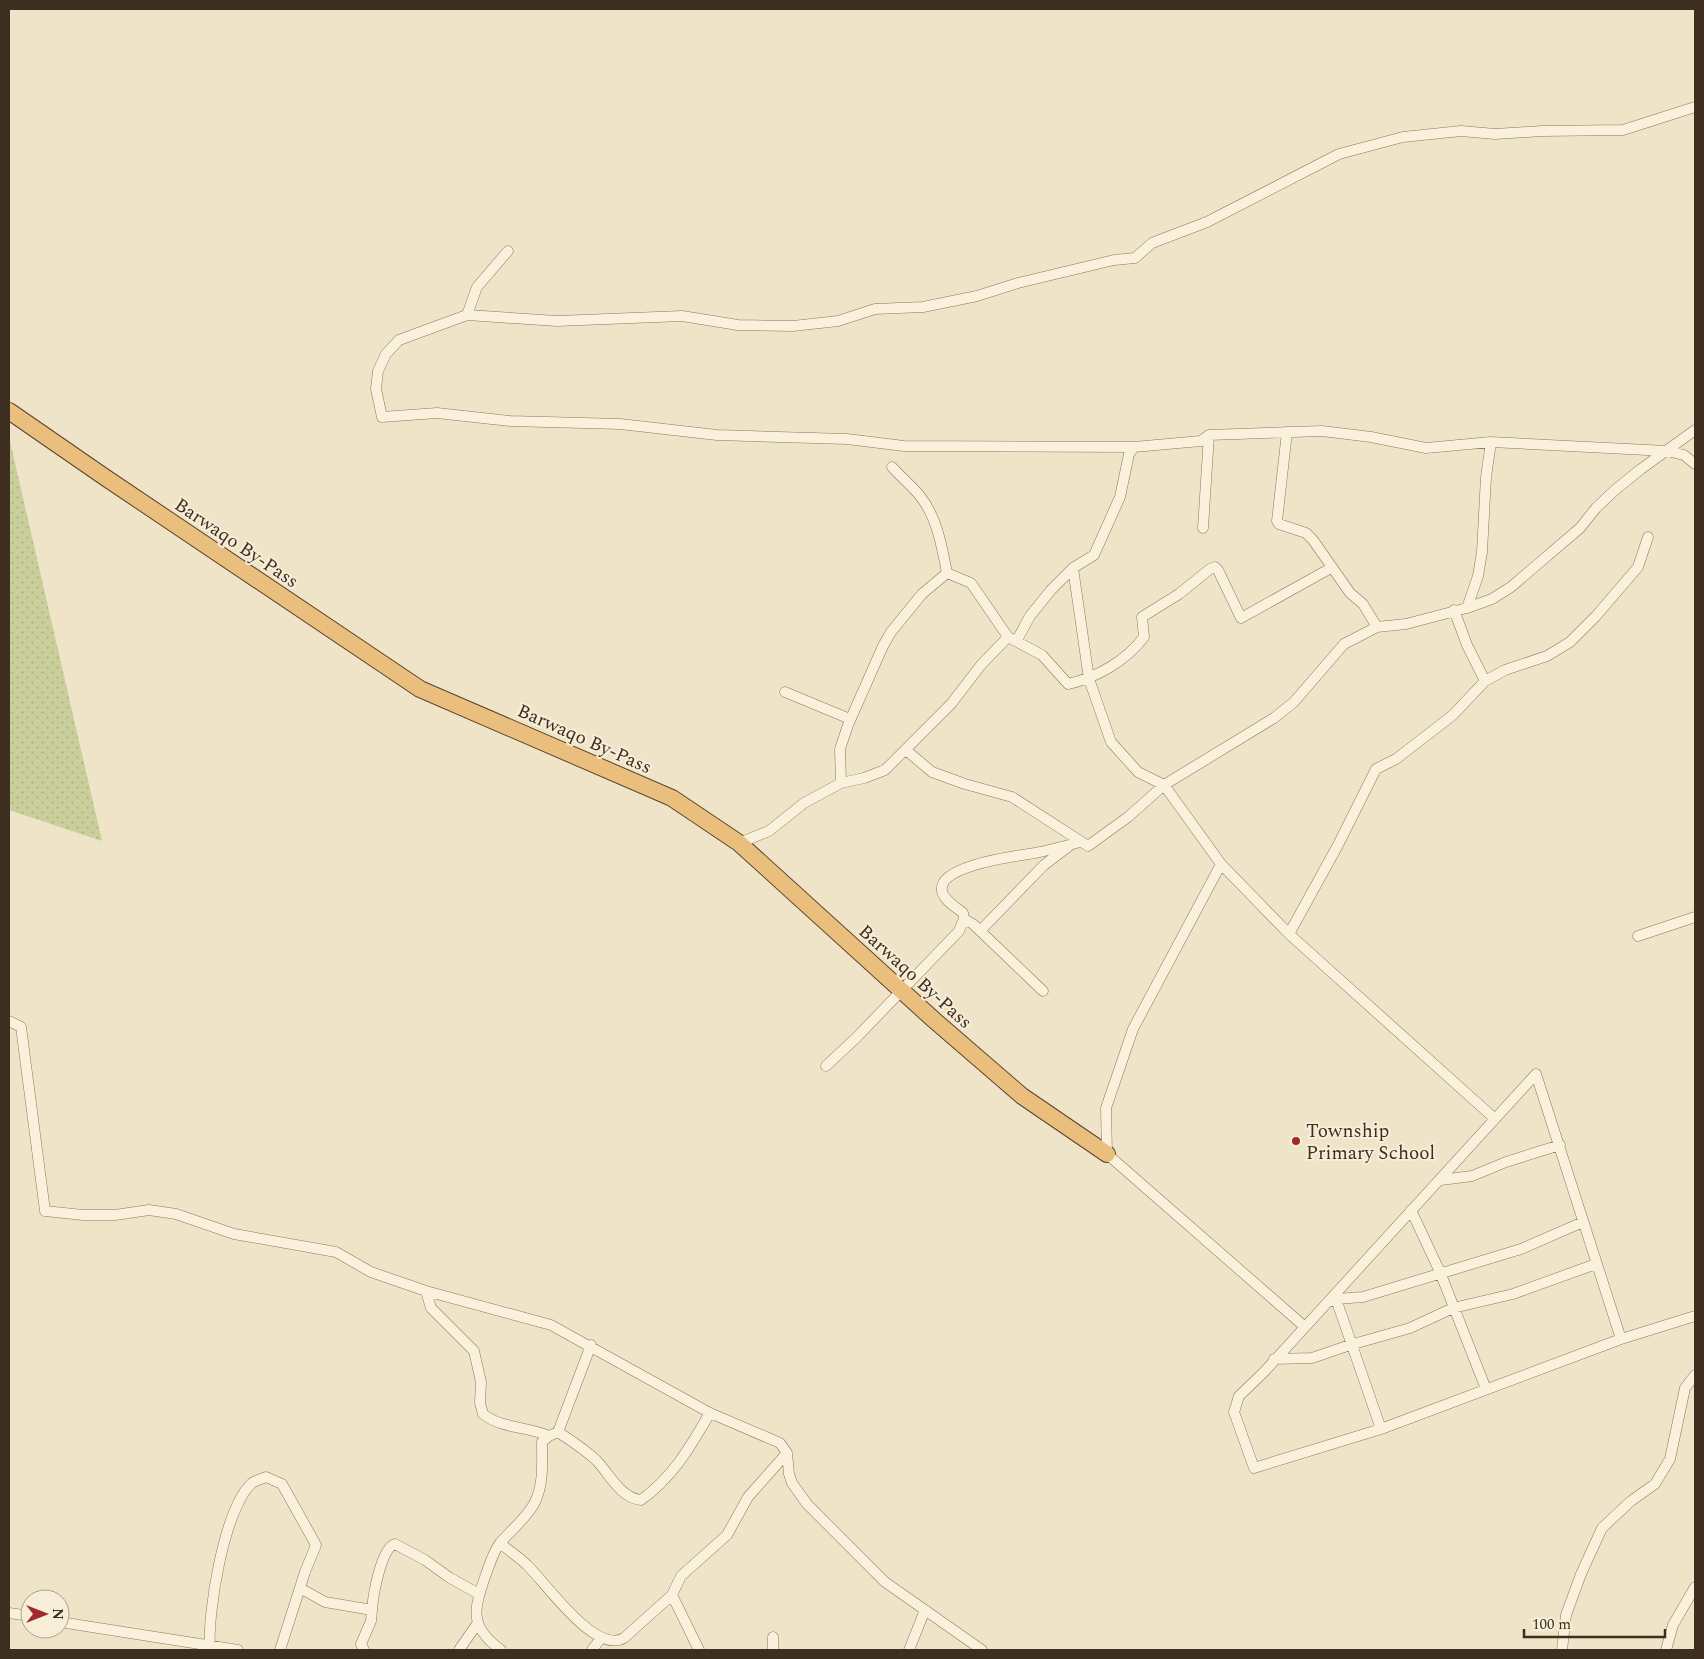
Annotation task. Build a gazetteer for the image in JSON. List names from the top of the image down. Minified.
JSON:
{"streets":{"highway":["Barwaqo By-Pass"]},"places":["Township Primary School"],"scale_bar":"100 m","north":"right"}
